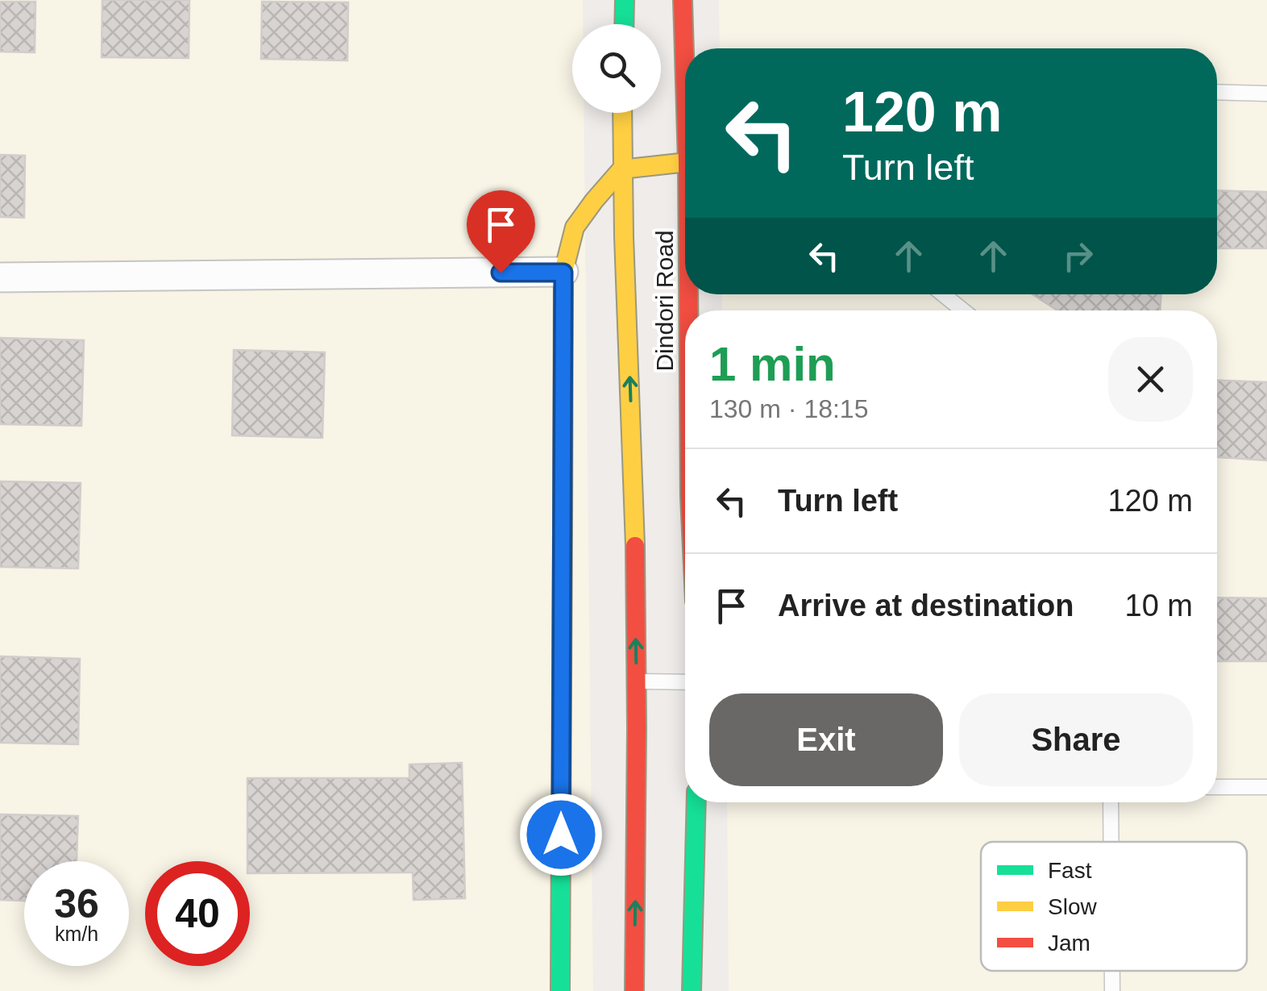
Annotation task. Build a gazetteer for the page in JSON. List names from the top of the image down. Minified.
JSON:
{"streets":{"main road":["Dindori Road"]},"legend":["Fast","Slow","Jam"],"page":{"turn":["120 m","Turn left"],"heading":["1 min","130 m · 18:15"],"list":[{"name":"Turn left","value":"120 m"},{"name":"Arrive at destination","value":"10 m"}],"buttons":["Exit","Share"],"speed":"36 km/h","limit":"40"}}
